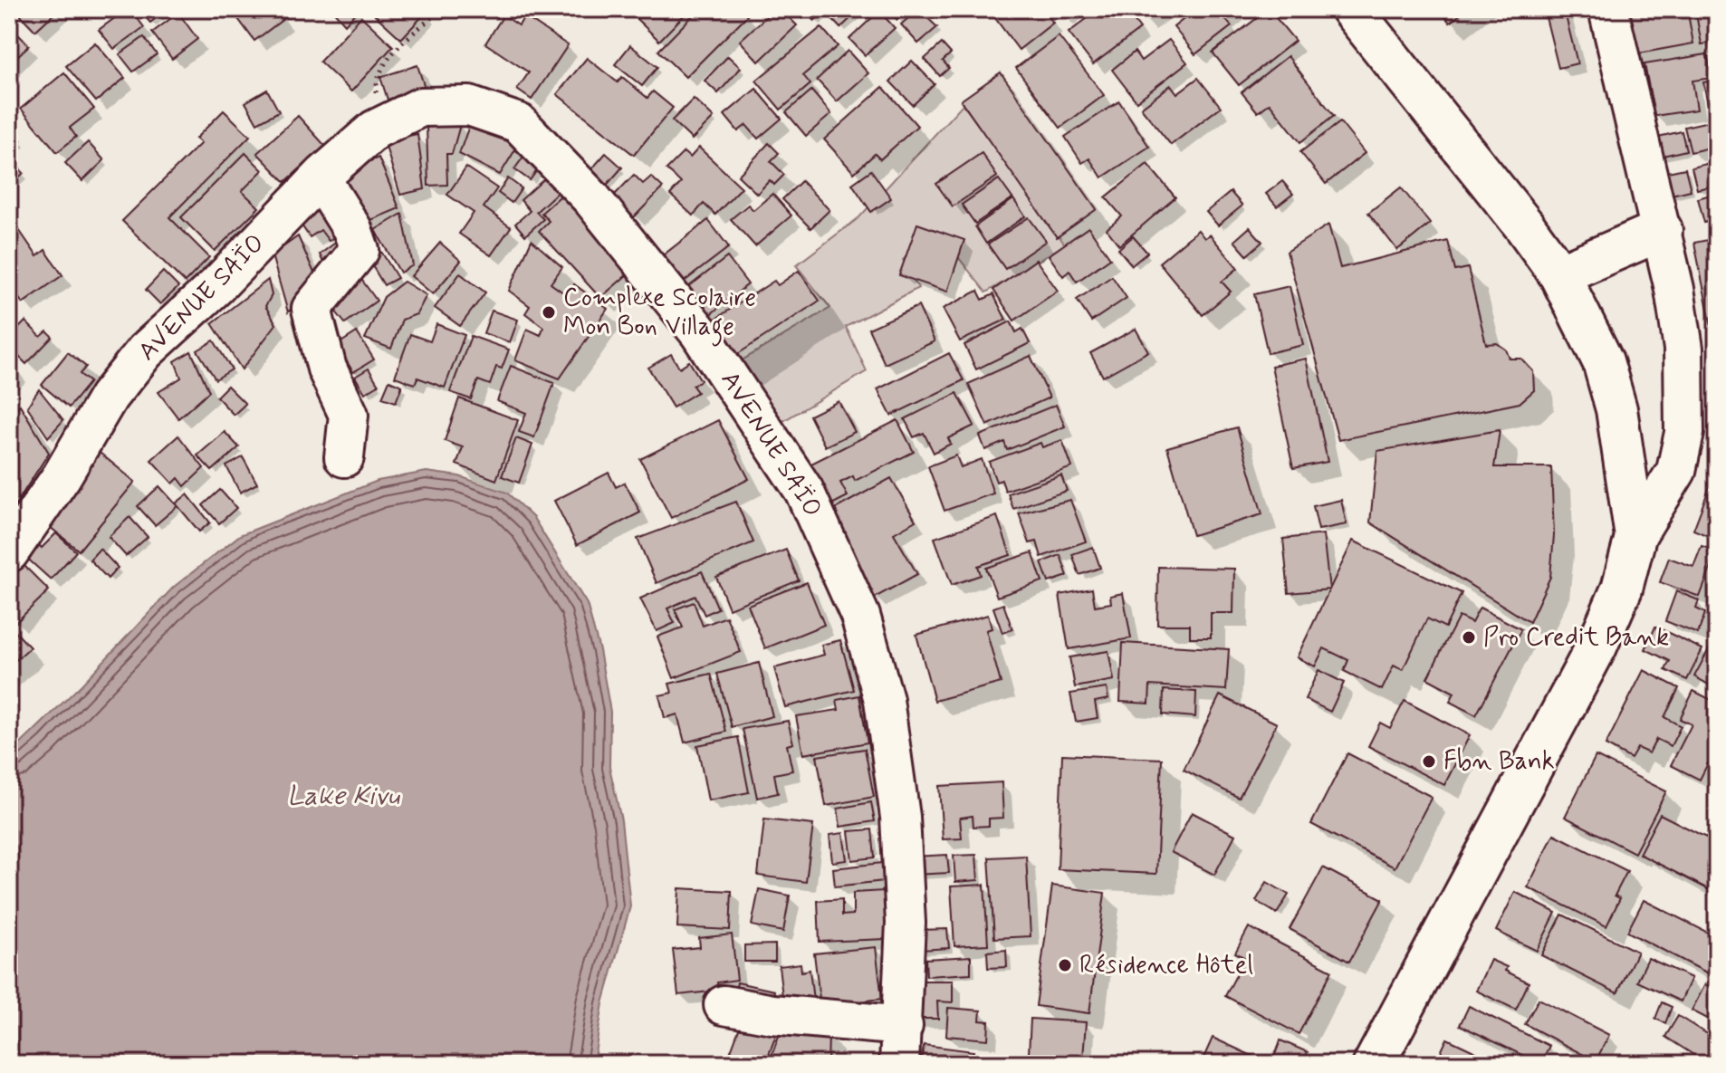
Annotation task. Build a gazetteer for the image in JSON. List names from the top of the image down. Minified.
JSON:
{"streets":{"street":["AVENUE SAÏO"]},"water":["Lake Kivu"],"places":["Complexe Scolaire Mon Bon Village","Pro Credit Bank","Fbn Bank","Résidence Hôtel"]}
